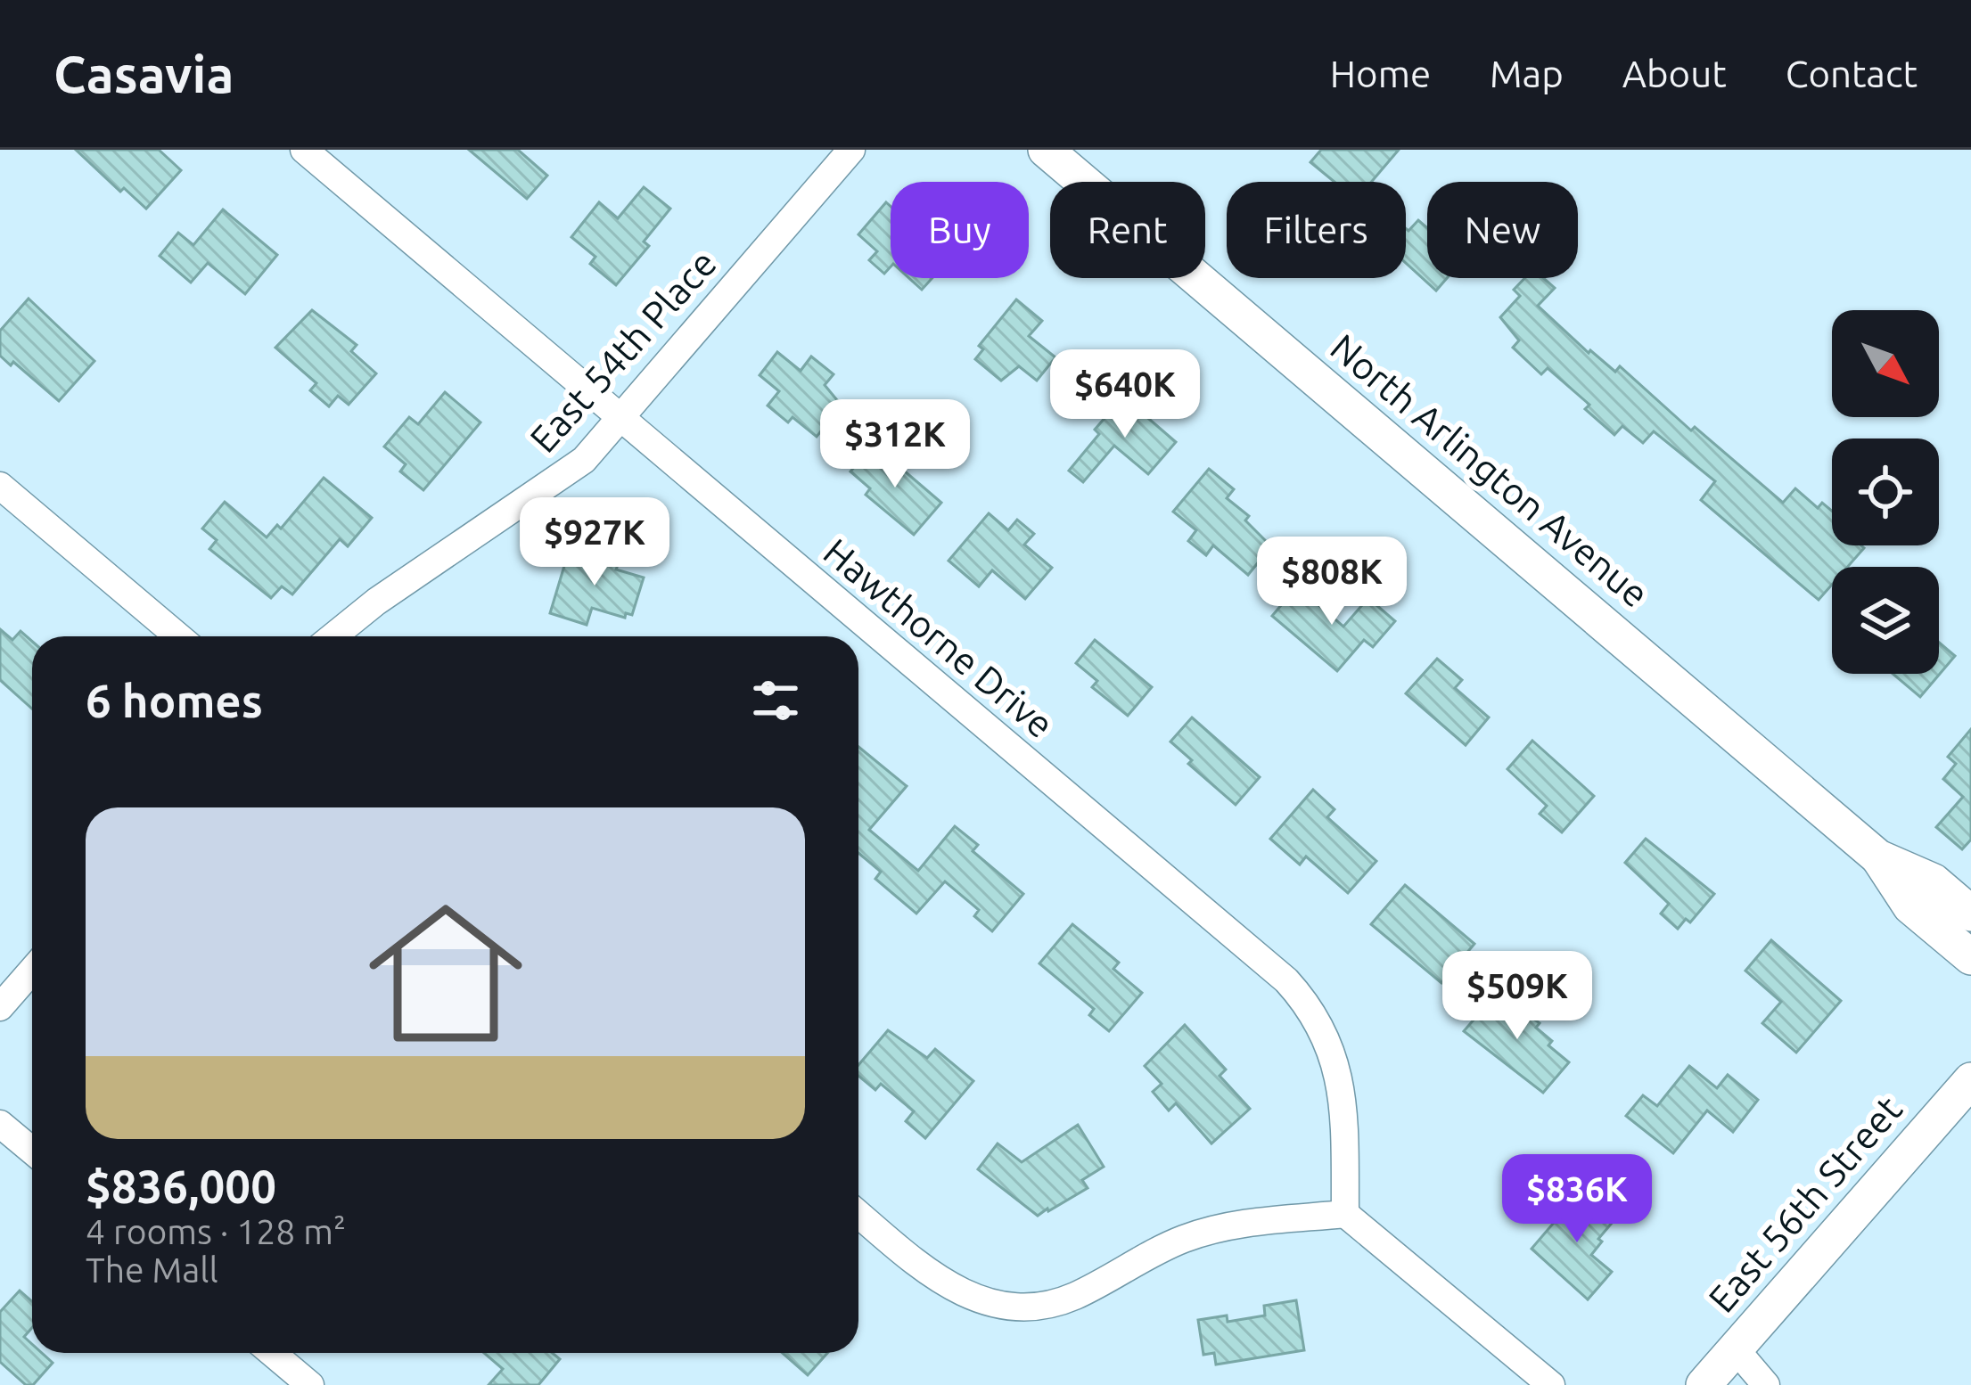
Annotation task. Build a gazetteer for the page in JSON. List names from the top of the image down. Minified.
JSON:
{"streets":{"main road":["North Arlington Avenue","East 56th Street"],"street":["East 54th Place","Hawthorne Drive"]},"crossings":[["East 54th Place","Hawthorne Drive"]],"north":"bottom right","page":{"header":"Casavia","nav":["Home","Map","About","Contact"],"chip":["Buy","Rent","Filters","New"],"price":["$640K","$312K","$927K","$808K","$509K","$836K"],"heading":"6 homes","list":[{"name":"$836,000","note":"4 rooms · 128 m² · The Mall"}]}}
